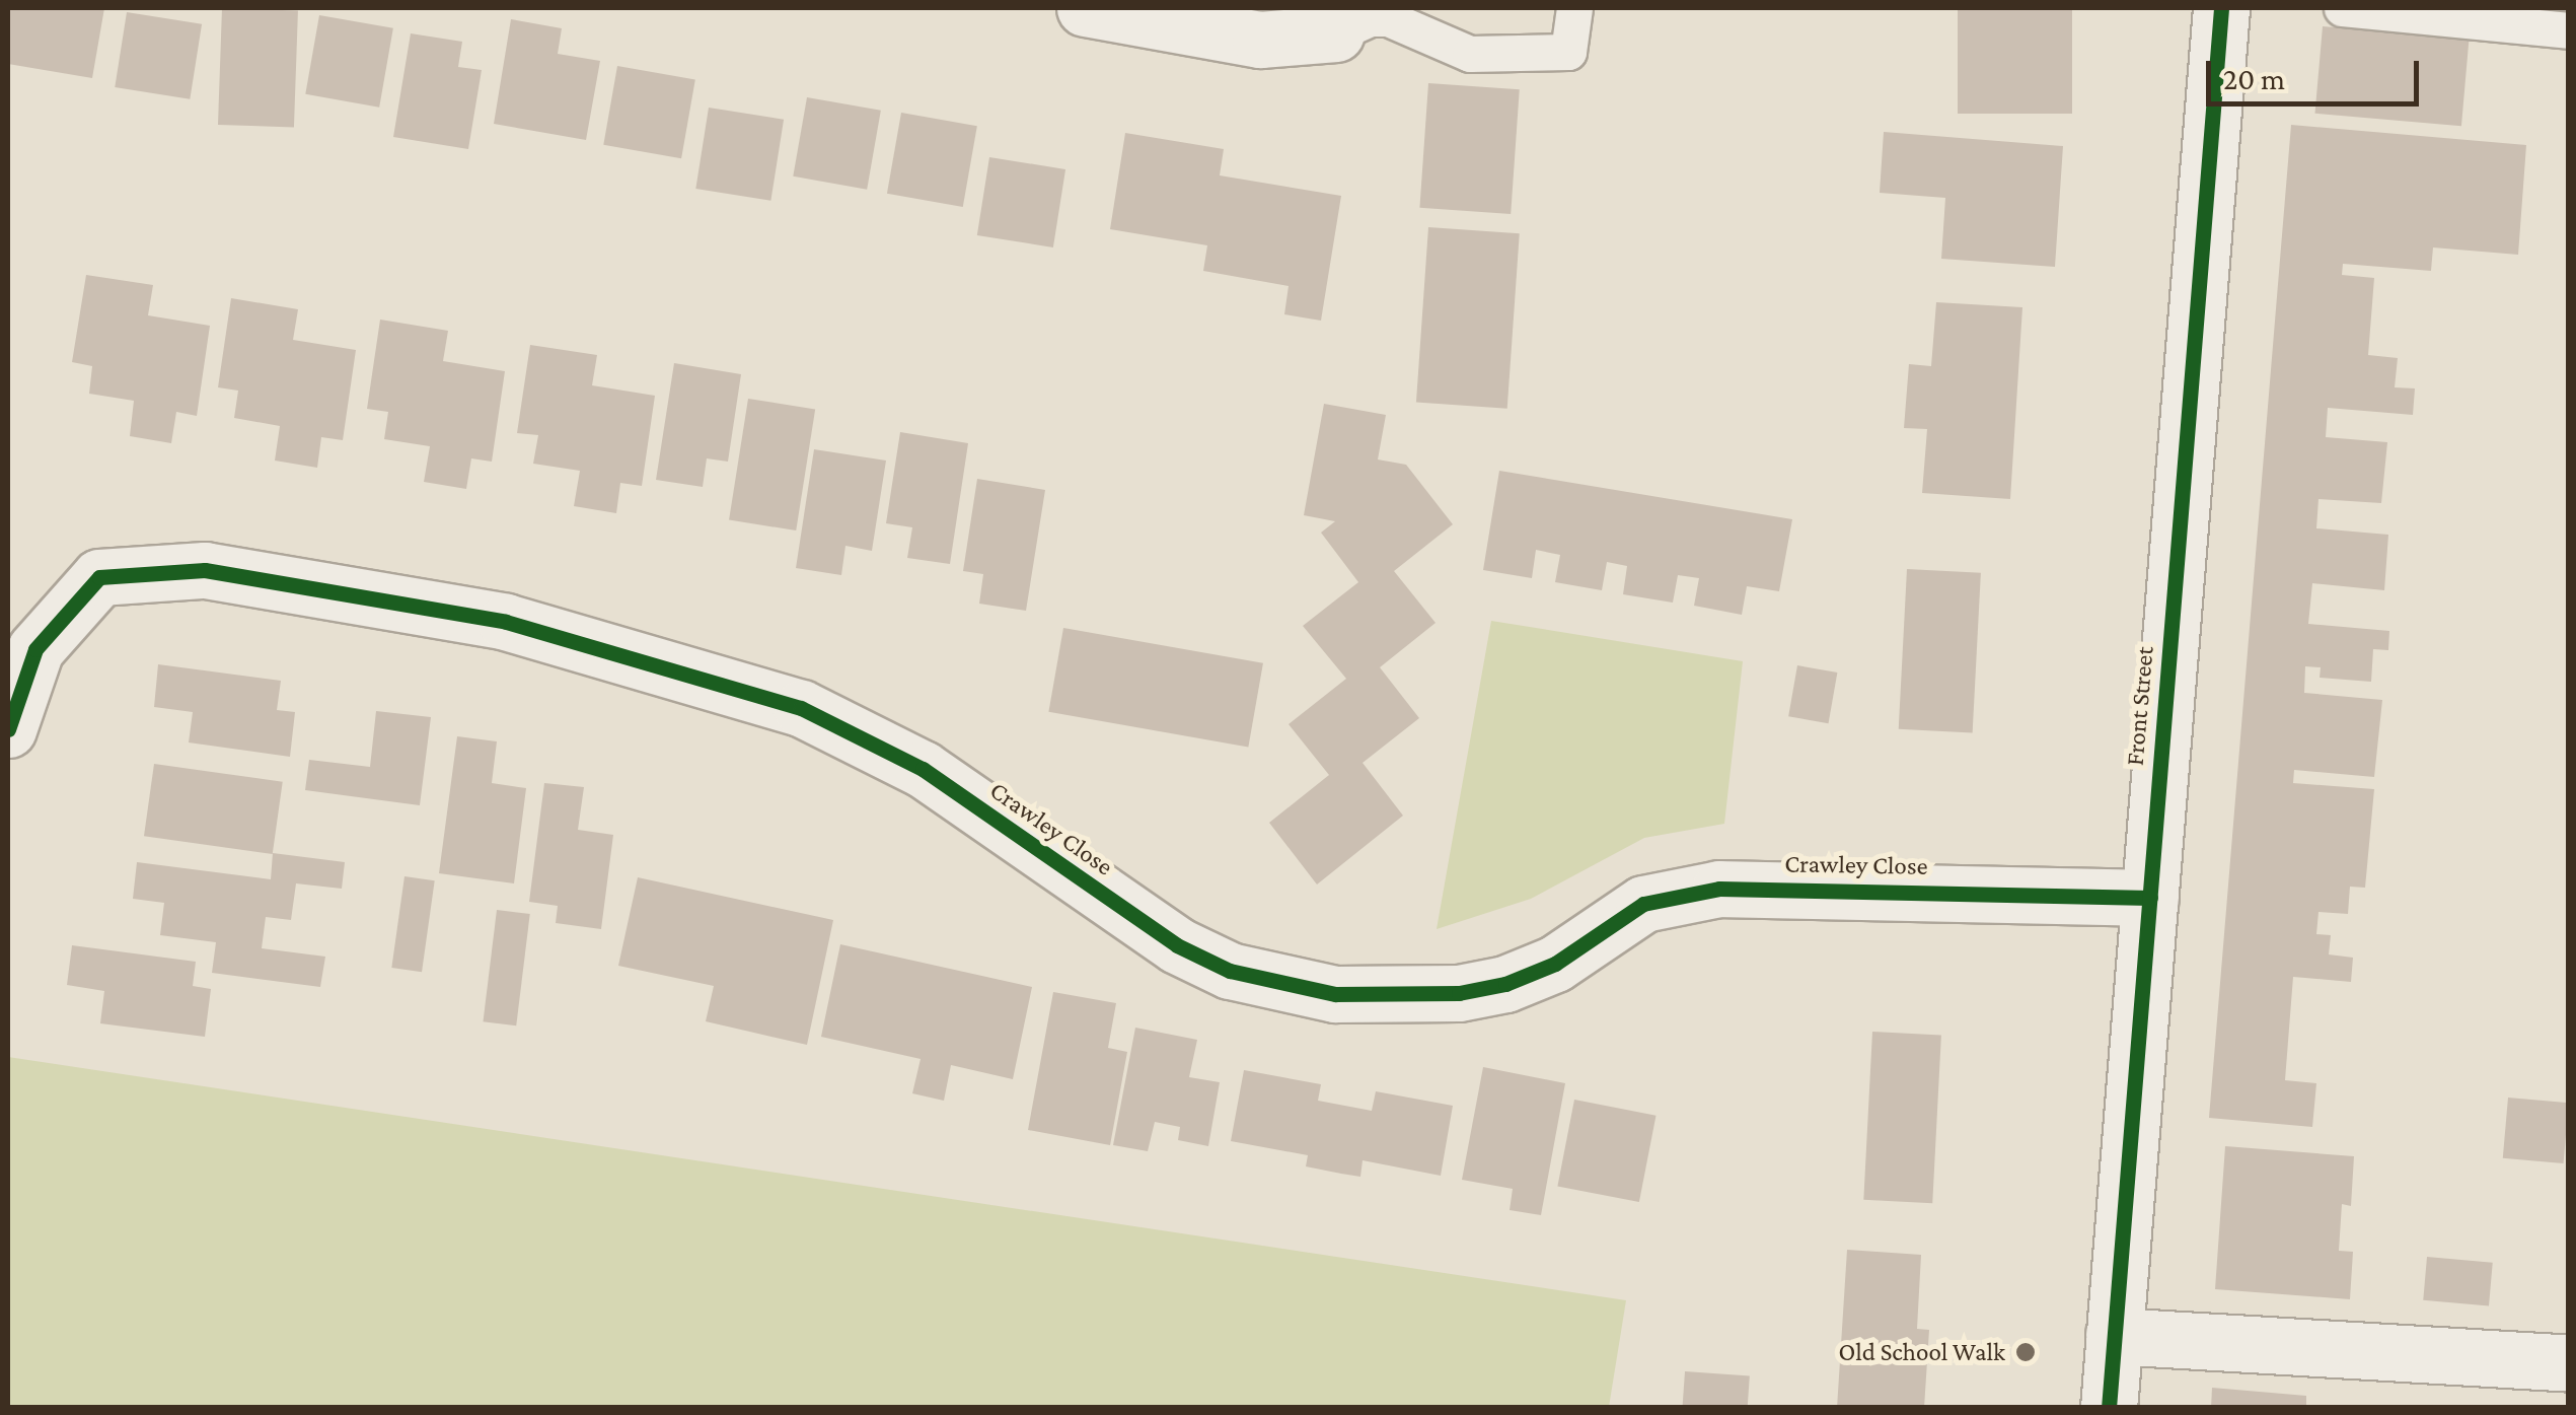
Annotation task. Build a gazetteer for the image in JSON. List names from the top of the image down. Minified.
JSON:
{"streets":{"street":["Front Street","Crawley Close"]},"crossings":[["Front Street","Crawley Close"]],"places":["Old School Walk"],"scale_bar":"20 m"}
